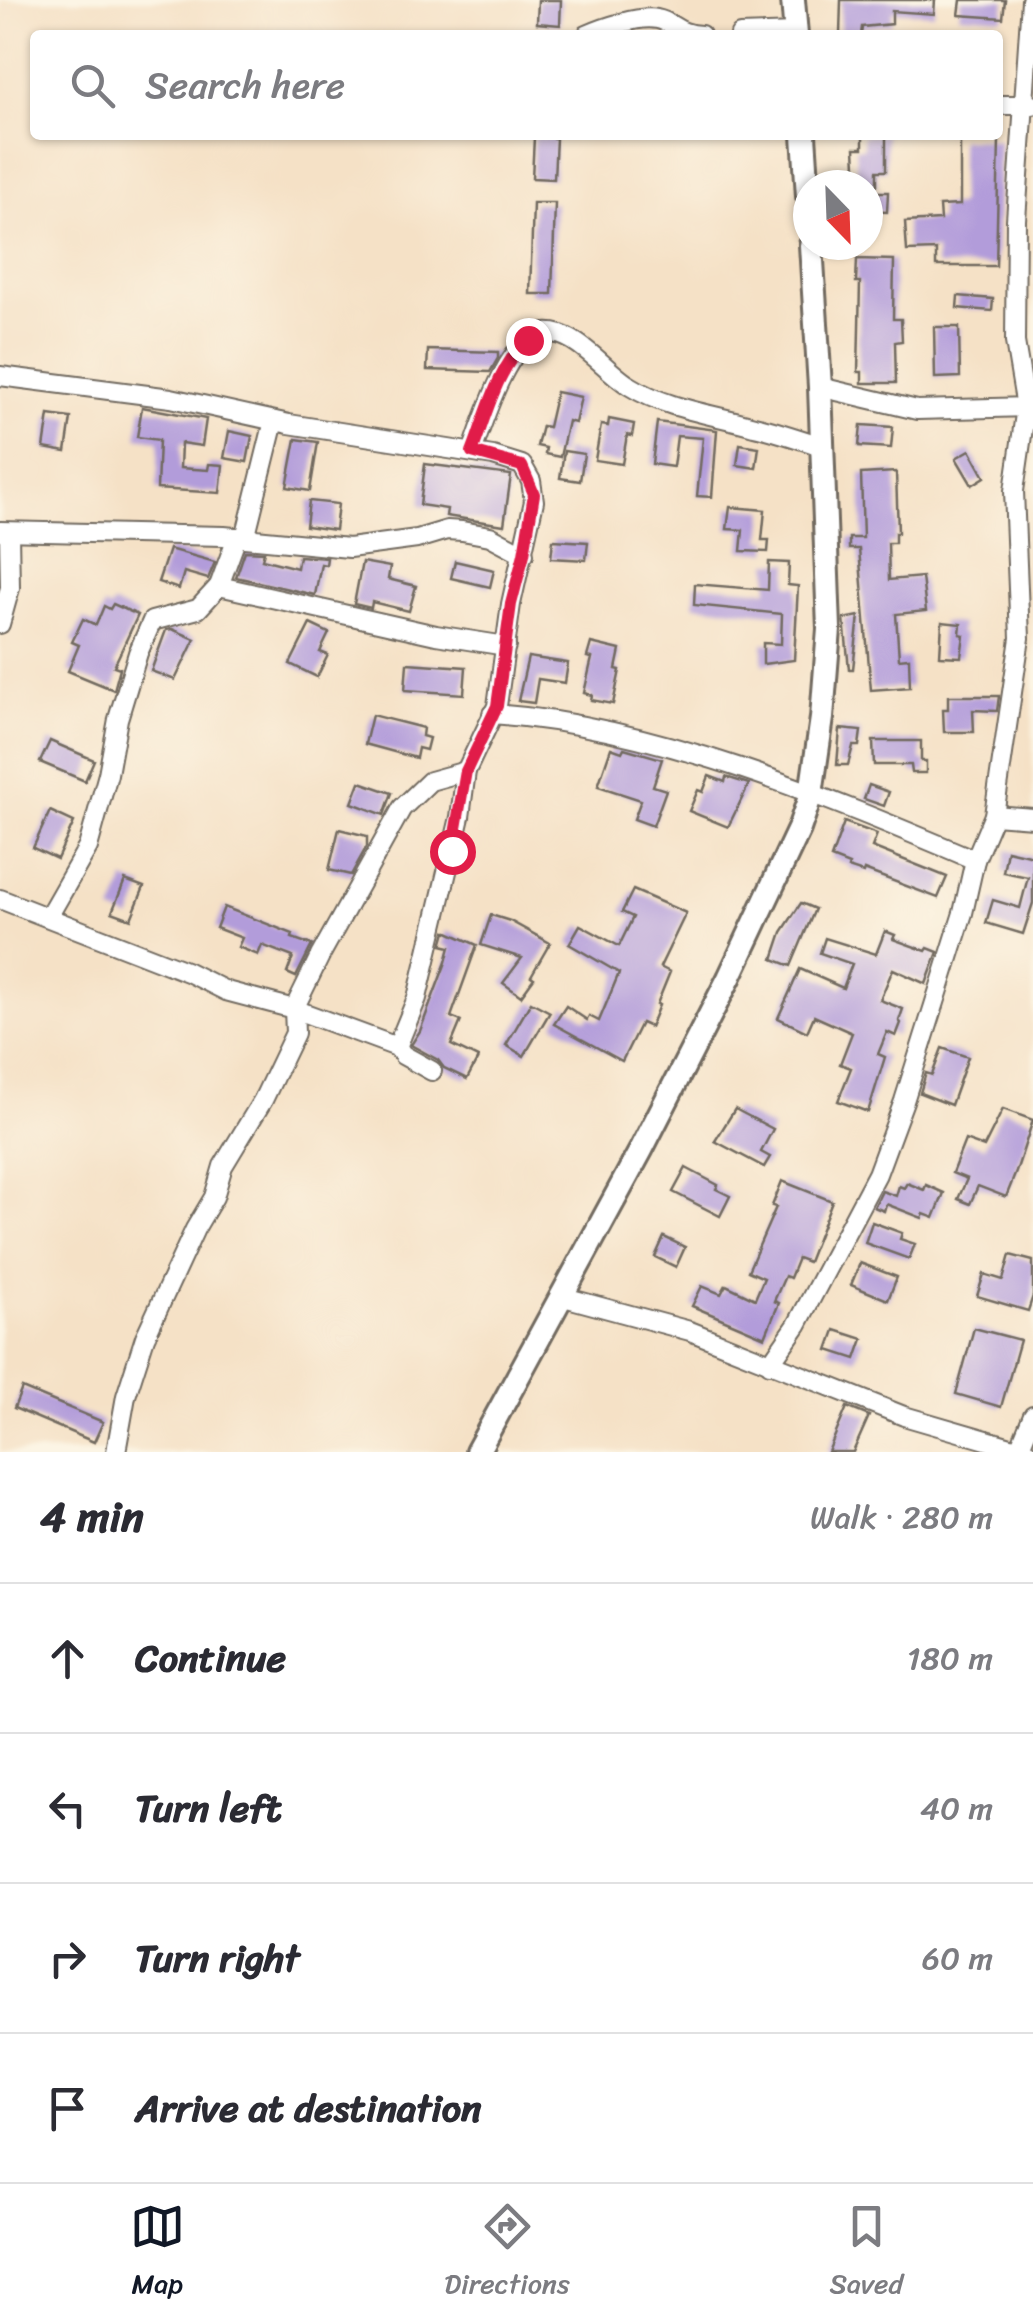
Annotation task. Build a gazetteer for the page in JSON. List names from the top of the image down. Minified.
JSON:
{"north":"bottom right","page":{"search":"Search here","heading":["4 min","Walk · 280 m"],"list":[["Continue","180 m"],["Turn left","40 m"],["Turn right","60 m"],"Arrive at destination"],"nav":["Map","Directions","Saved"]}}
